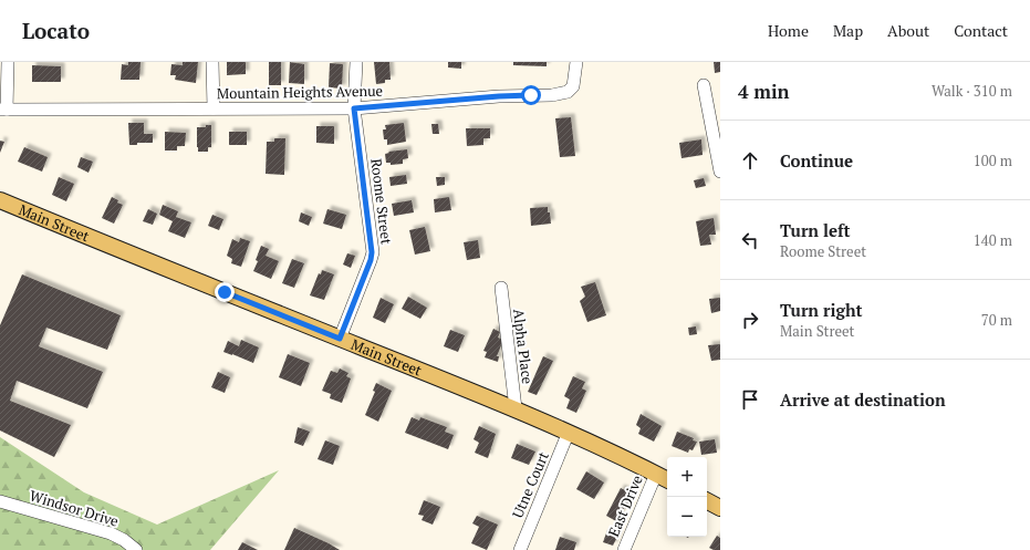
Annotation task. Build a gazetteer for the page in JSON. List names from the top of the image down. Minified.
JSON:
{"streets":{"main road":["Main Street"],"street":["Mountain Heights Avenue","Roome Street","Alpha Place","Utne Court","East Drive","Windsor Drive"]},"crossings":[["Mountain Heights Avenue","Roome Street"],["Roome Street","Main Street"],["Main Street","Alpha Place"],["Main Street","Utne Court"],["Main Street","East Drive"]],"page":{"header":"Locato","nav":["Home","Map","About","Contact"],"heading":["4 min","Walk · 310 m"],"list":[["Continue","100 m"],["Turn left","Roome Street","140 m"],["Turn right","Main Street","70 m"],"Arrive at destination"],"map_buttons":["+","−"]}}
